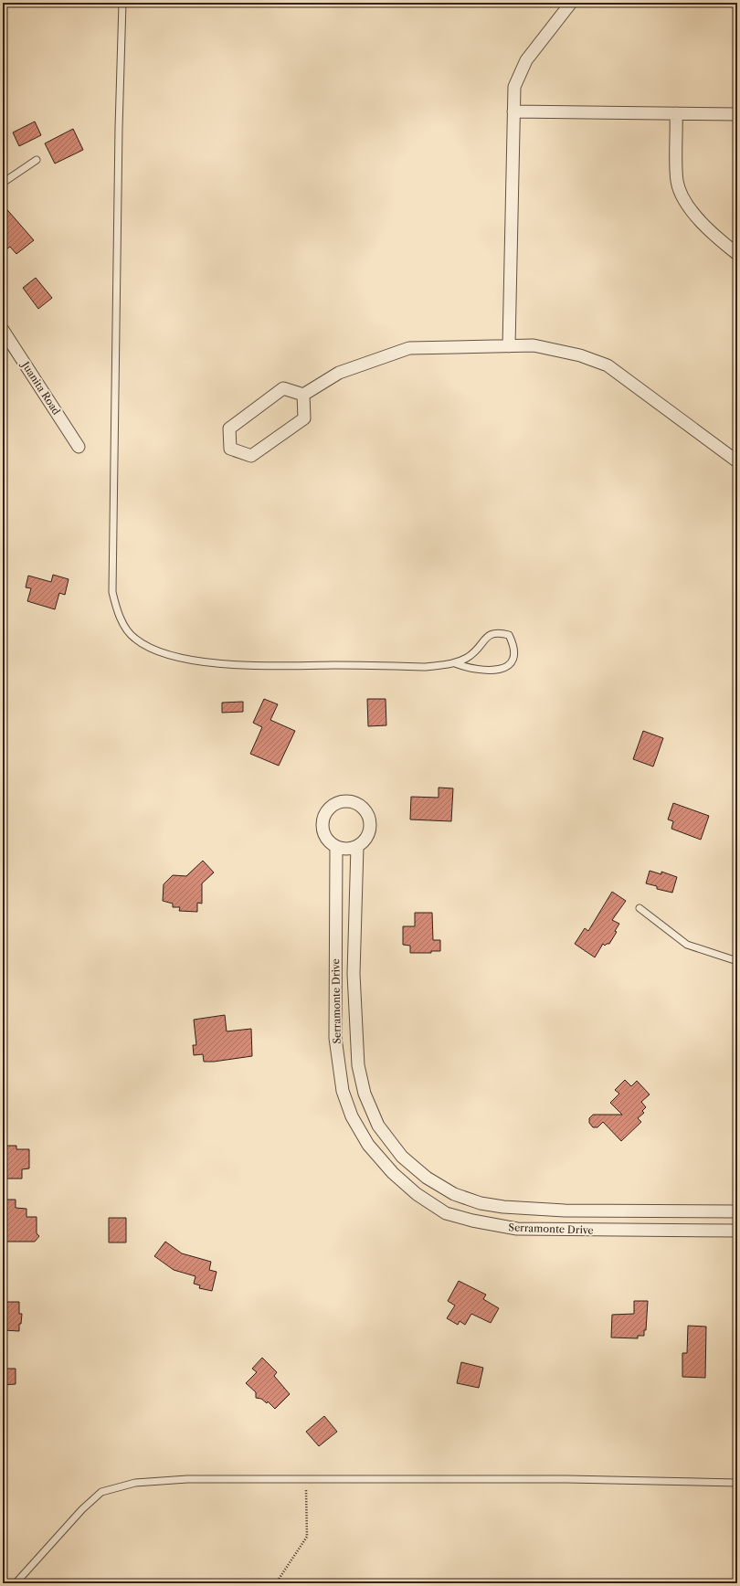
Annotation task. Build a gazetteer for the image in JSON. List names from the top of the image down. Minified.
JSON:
{"streets":{"street":["Juanita Road","Serramonte Drive"]}}
